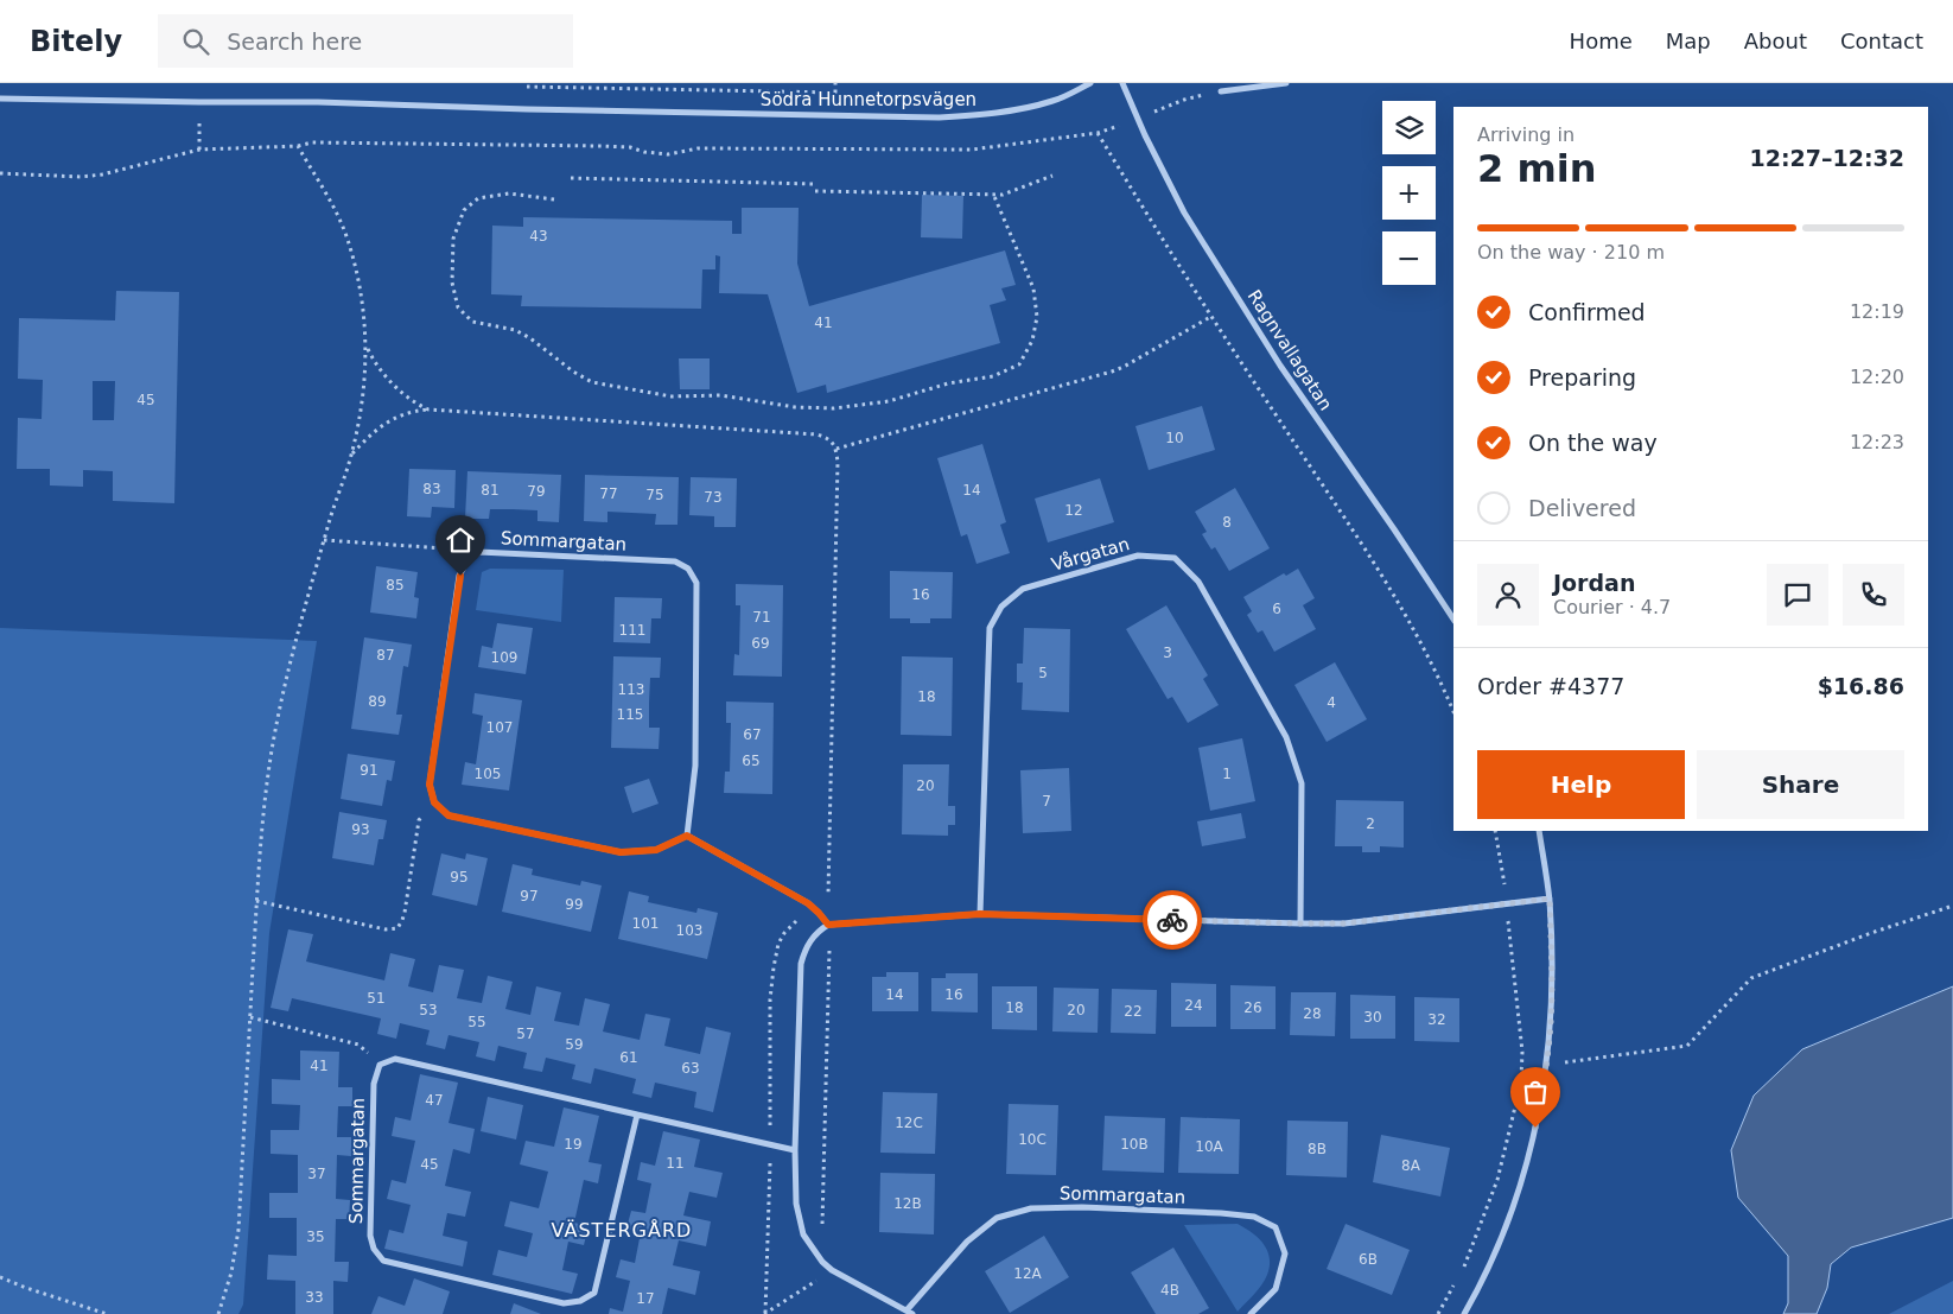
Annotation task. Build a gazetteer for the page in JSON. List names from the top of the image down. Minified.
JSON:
{"streets":{"street":["Södra Hunnetorpsvägen","Ragnvallagatan","Sommargatan","Vårgatan"]},"districts":["VÄSTERGÅRD"],"house_numbers":["43","41","45","10","83","81","14","79","77","75","73","12","8","85","16","6","71","111","69","3","87","109","5","113","18","89","4","115","107","67","65","91","105","1","20","7","2","93","95","97","99","101","103","14","16","51","24","18","26","53","20","22","28","30","32","55","57","59","61","41","63","47","12C","10C","19","10B","10A","8B","11","45","8A","37","12B","35","6B","12A","4B","33","17"],"page":{"header":"Bitely","search":"Search here","nav":["Home","Map","About","Contact"],"map_buttons":["+","−"],"heading":["2 min","Arriving in","12:27–12:32"],"panel":["Jordan","Courier · 4.7","Order #4377","$16.86"],"bar":"On the way · 210 m","list":[["Confirmed","12:19"],["Preparing","12:20"],["On the way","12:23"],"Delivered"],"buttons":["Help","Share"]}}
